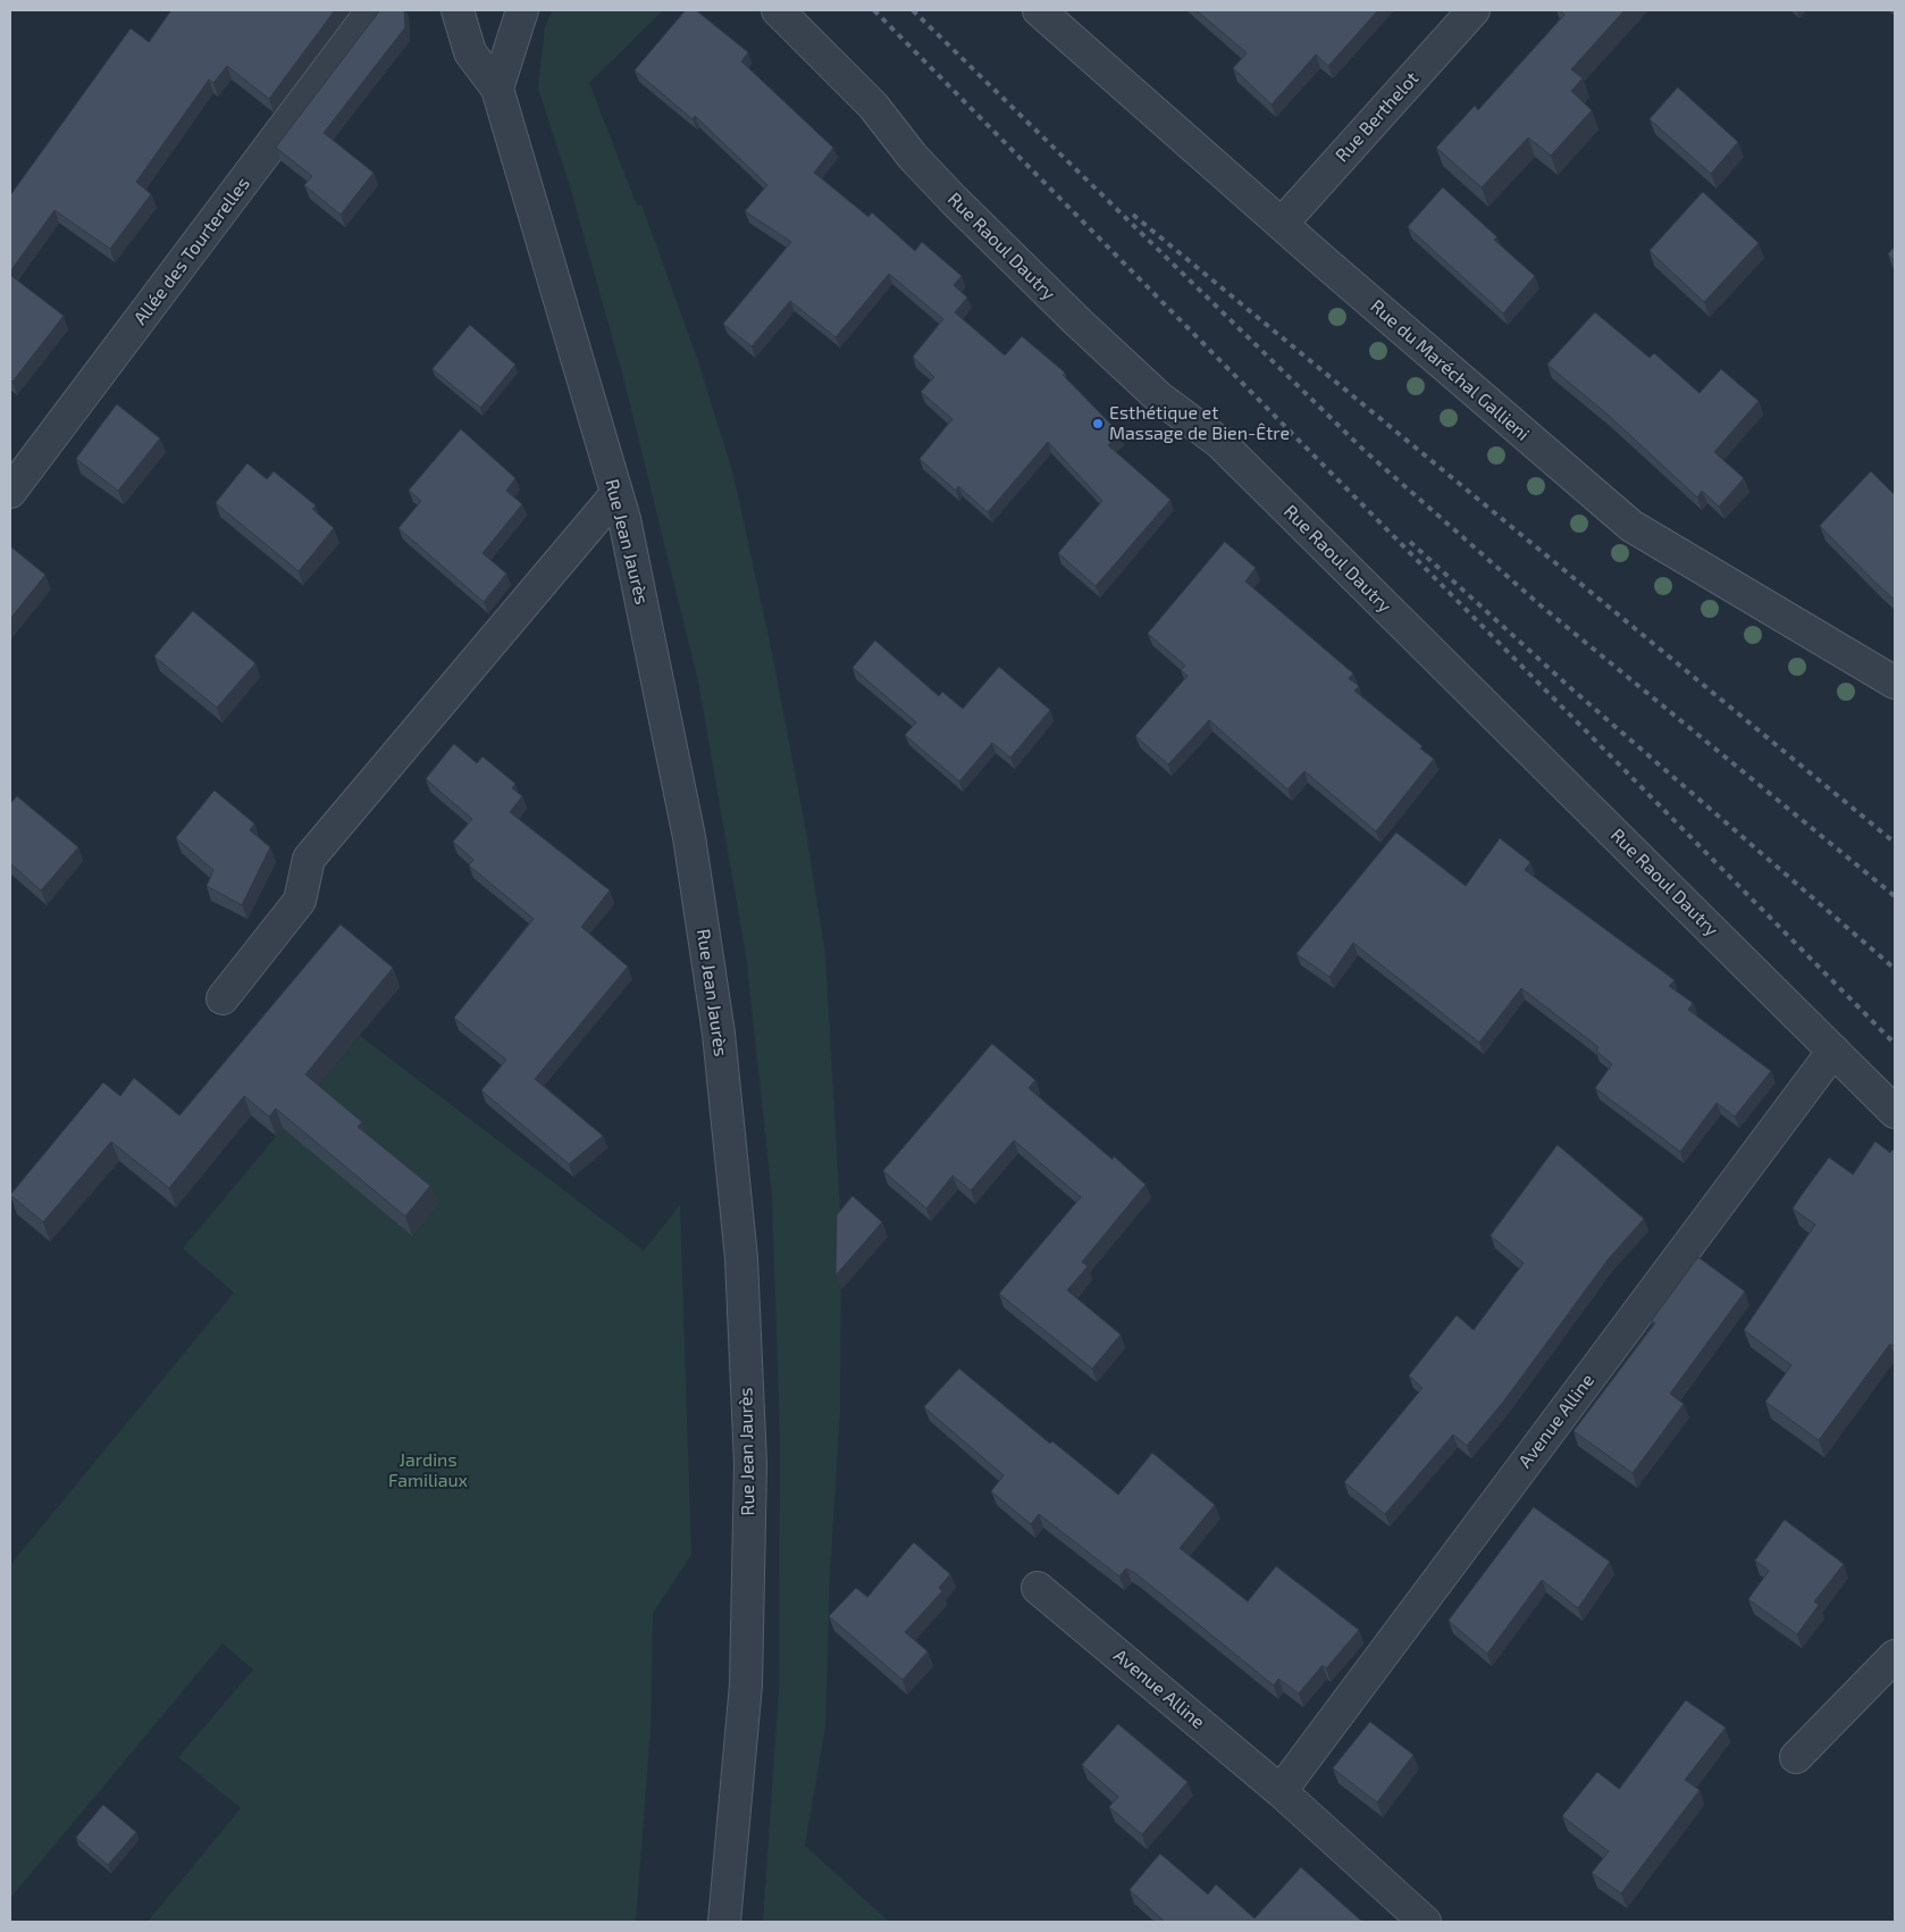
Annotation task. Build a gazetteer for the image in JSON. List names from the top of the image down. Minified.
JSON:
{"streets":{"street":["Rue Berthelot","Rue Raoul Dautry","Allée des Tourterelles","Rue du Maréchal Gallieni","Rue Jean Jaurès","Avenue Alline"]},"crossings":[["Rue Berthelot","Rue du Maréchal Gallieni"],["Rue Raoul Dautry","Avenue Alline"]],"parks":["Jardins Familiaux"],"places":["Esthétique et Massage de Bien-Être"]}
